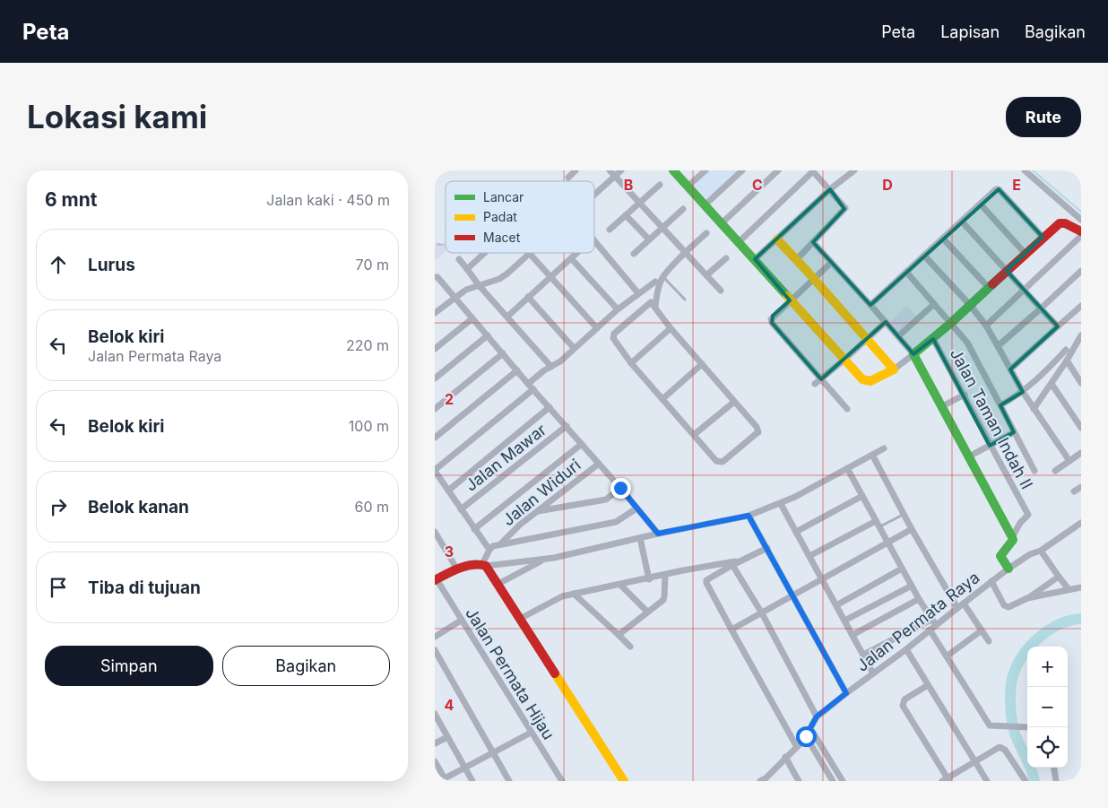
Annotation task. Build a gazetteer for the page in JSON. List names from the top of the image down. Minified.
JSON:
{"streets":{"street":["Jalan Taman Indah II","Jalan Mawar","Jalan Widuri","Jalan Permata Raya","Jalan Permata Hijau"]},"legend":["Lancar","Padat","Macet"],"page":{"header":"Peta","nav":["Peta","Lapisan","Bagikan"],"buttons":["Rute",["Simpan","Bagikan"]],"title":"Lokasi kami","heading":["6 mnt","Jalan kaki · 450 m"],"list":[["Lurus","70 m"],["Belok kiri","Jalan Permata Raya","220 m"],["Belok kiri","100 m"],["Belok kanan","60 m"],"Tiba di tujuan"],"map_buttons":["+","−"]},"grid":{"columns":["B","C","D","E"],"rows":["2","3","4"]}}
